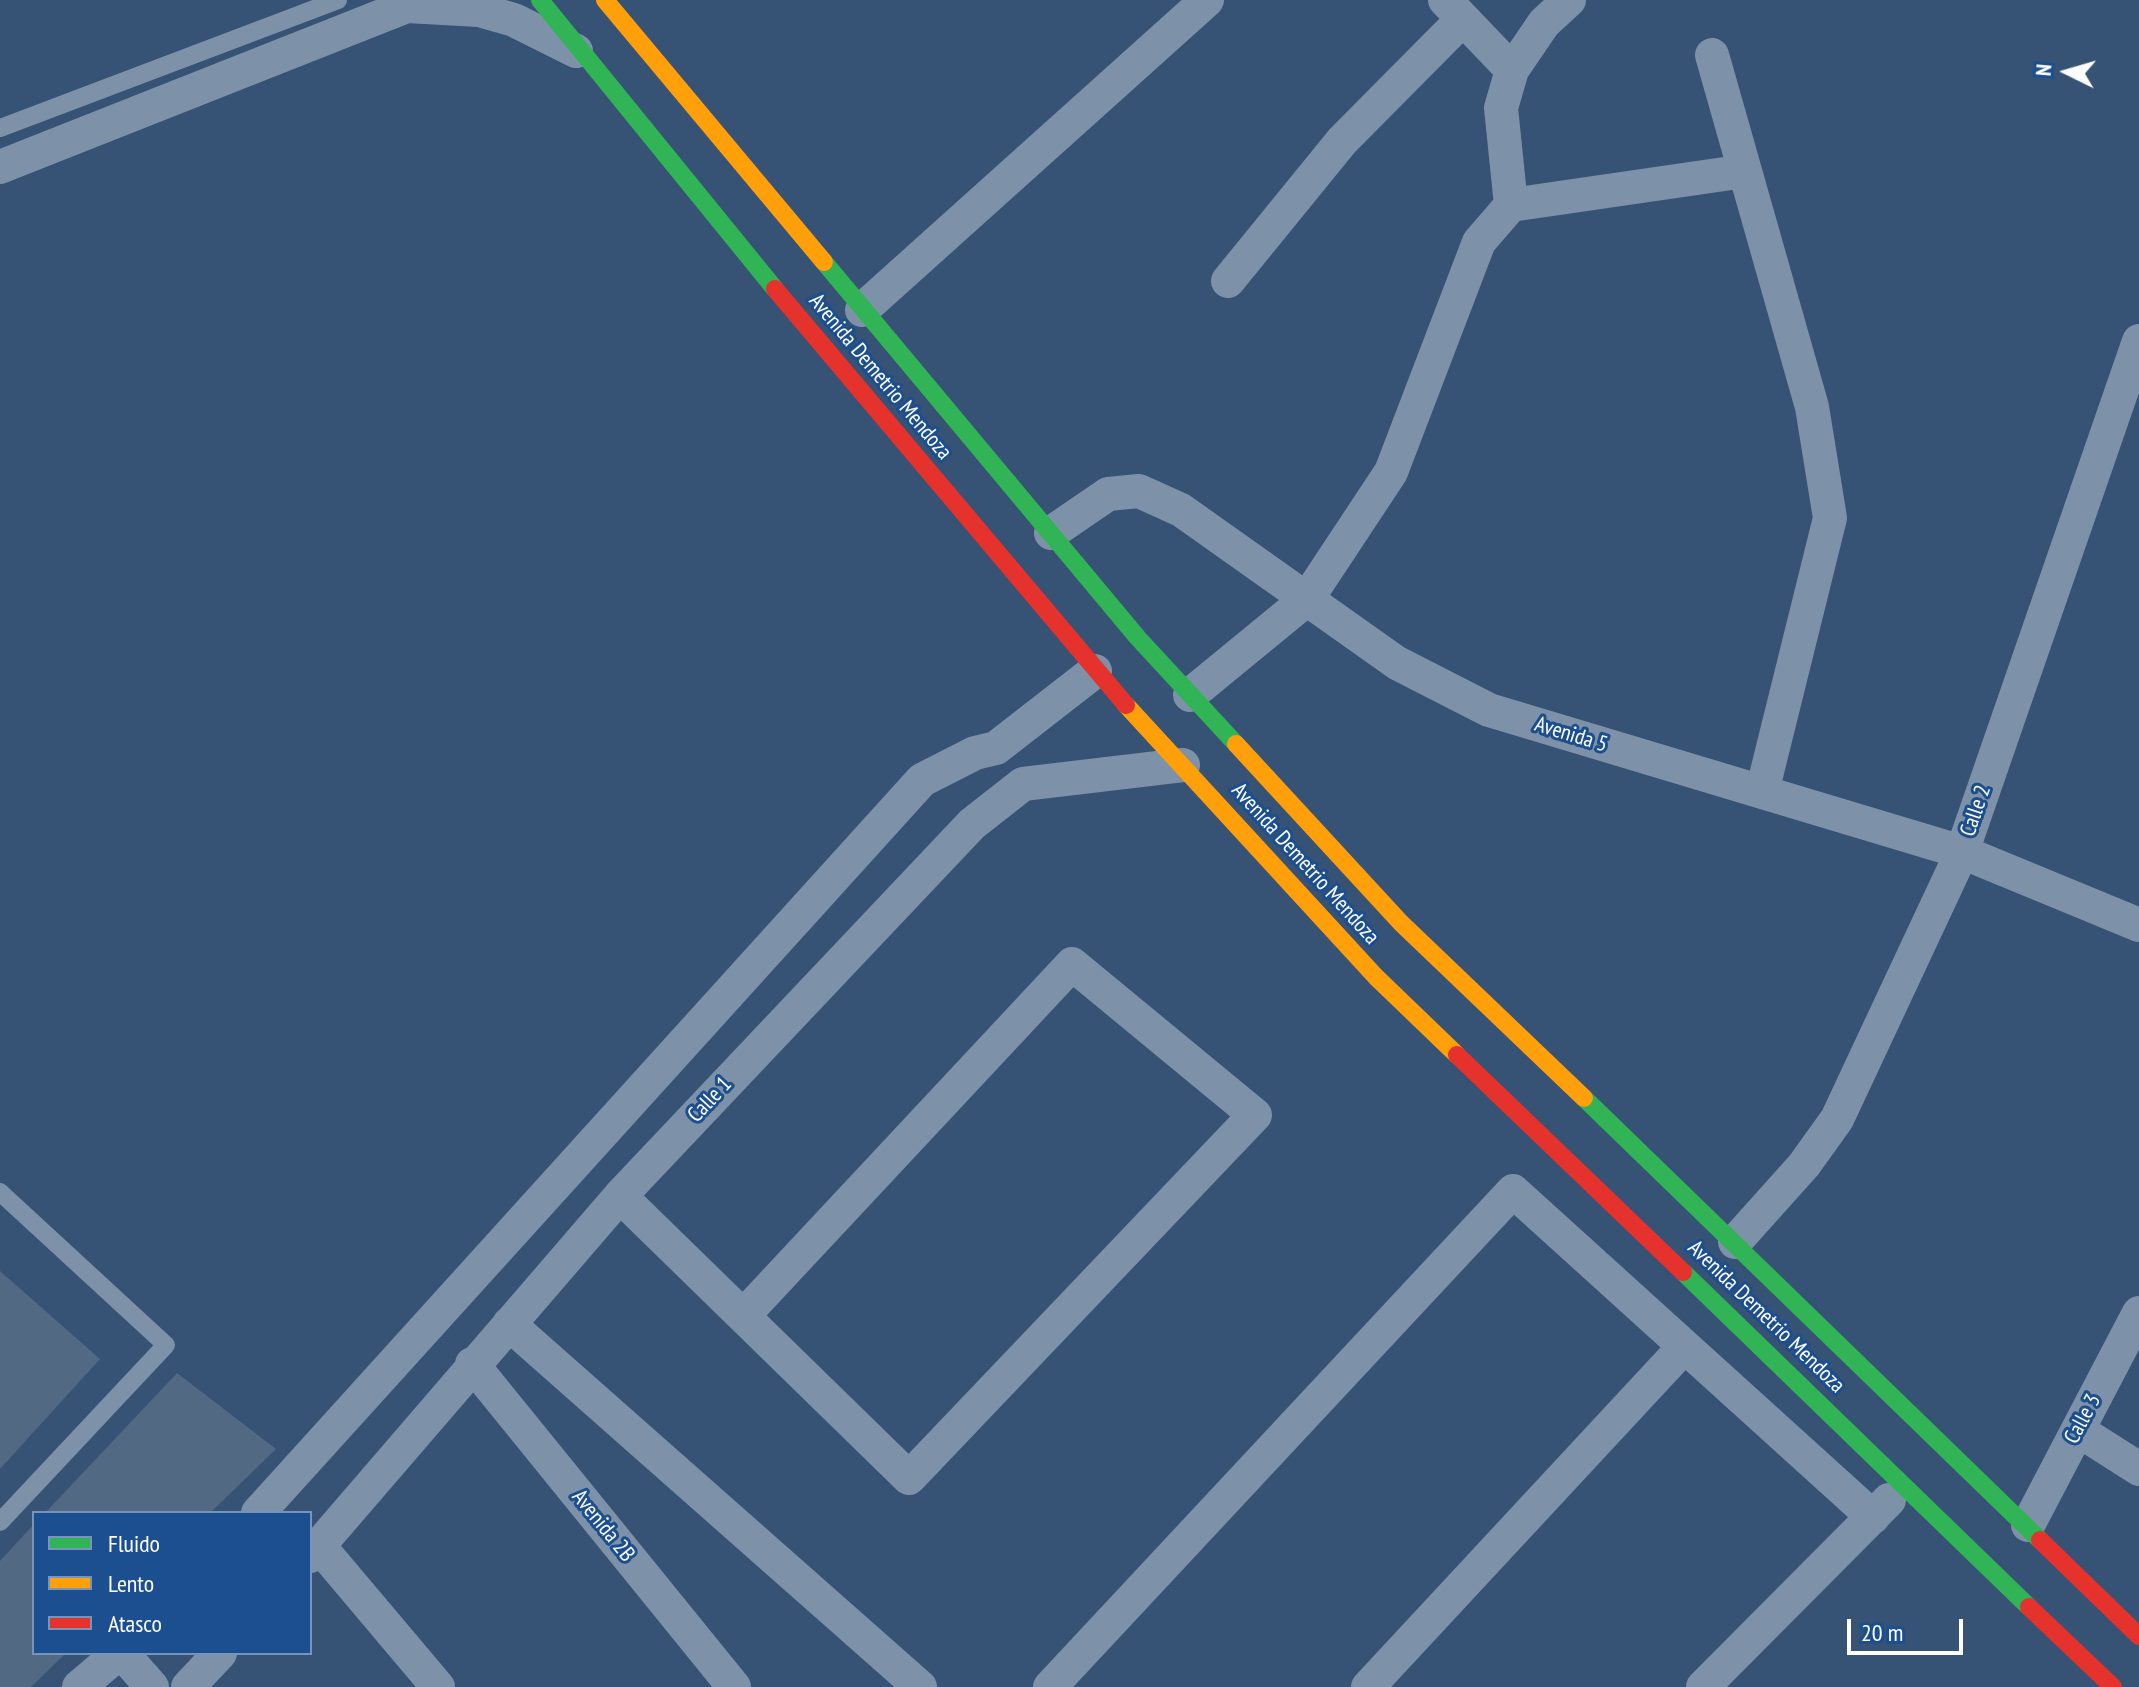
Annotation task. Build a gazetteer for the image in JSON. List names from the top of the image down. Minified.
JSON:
{"streets":{"main road":["Avenida Demetrio Mendoza"],"street":["Avenida 5","Calle 2","Calle 1","Calle 3","Avenida 2B"]},"crossings":[["Avenida Demetrio Mendoza","Avenida 5"],["Avenida Demetrio Mendoza","Calle 2"],["Avenida Demetrio Mendoza","Calle 3"],["Avenida 5","Calle 2"],["Calle 1","Avenida 2B"]],"legend":["Fluido","Lento","Atasco"],"scale_bar":"20 m","north":"left"}
